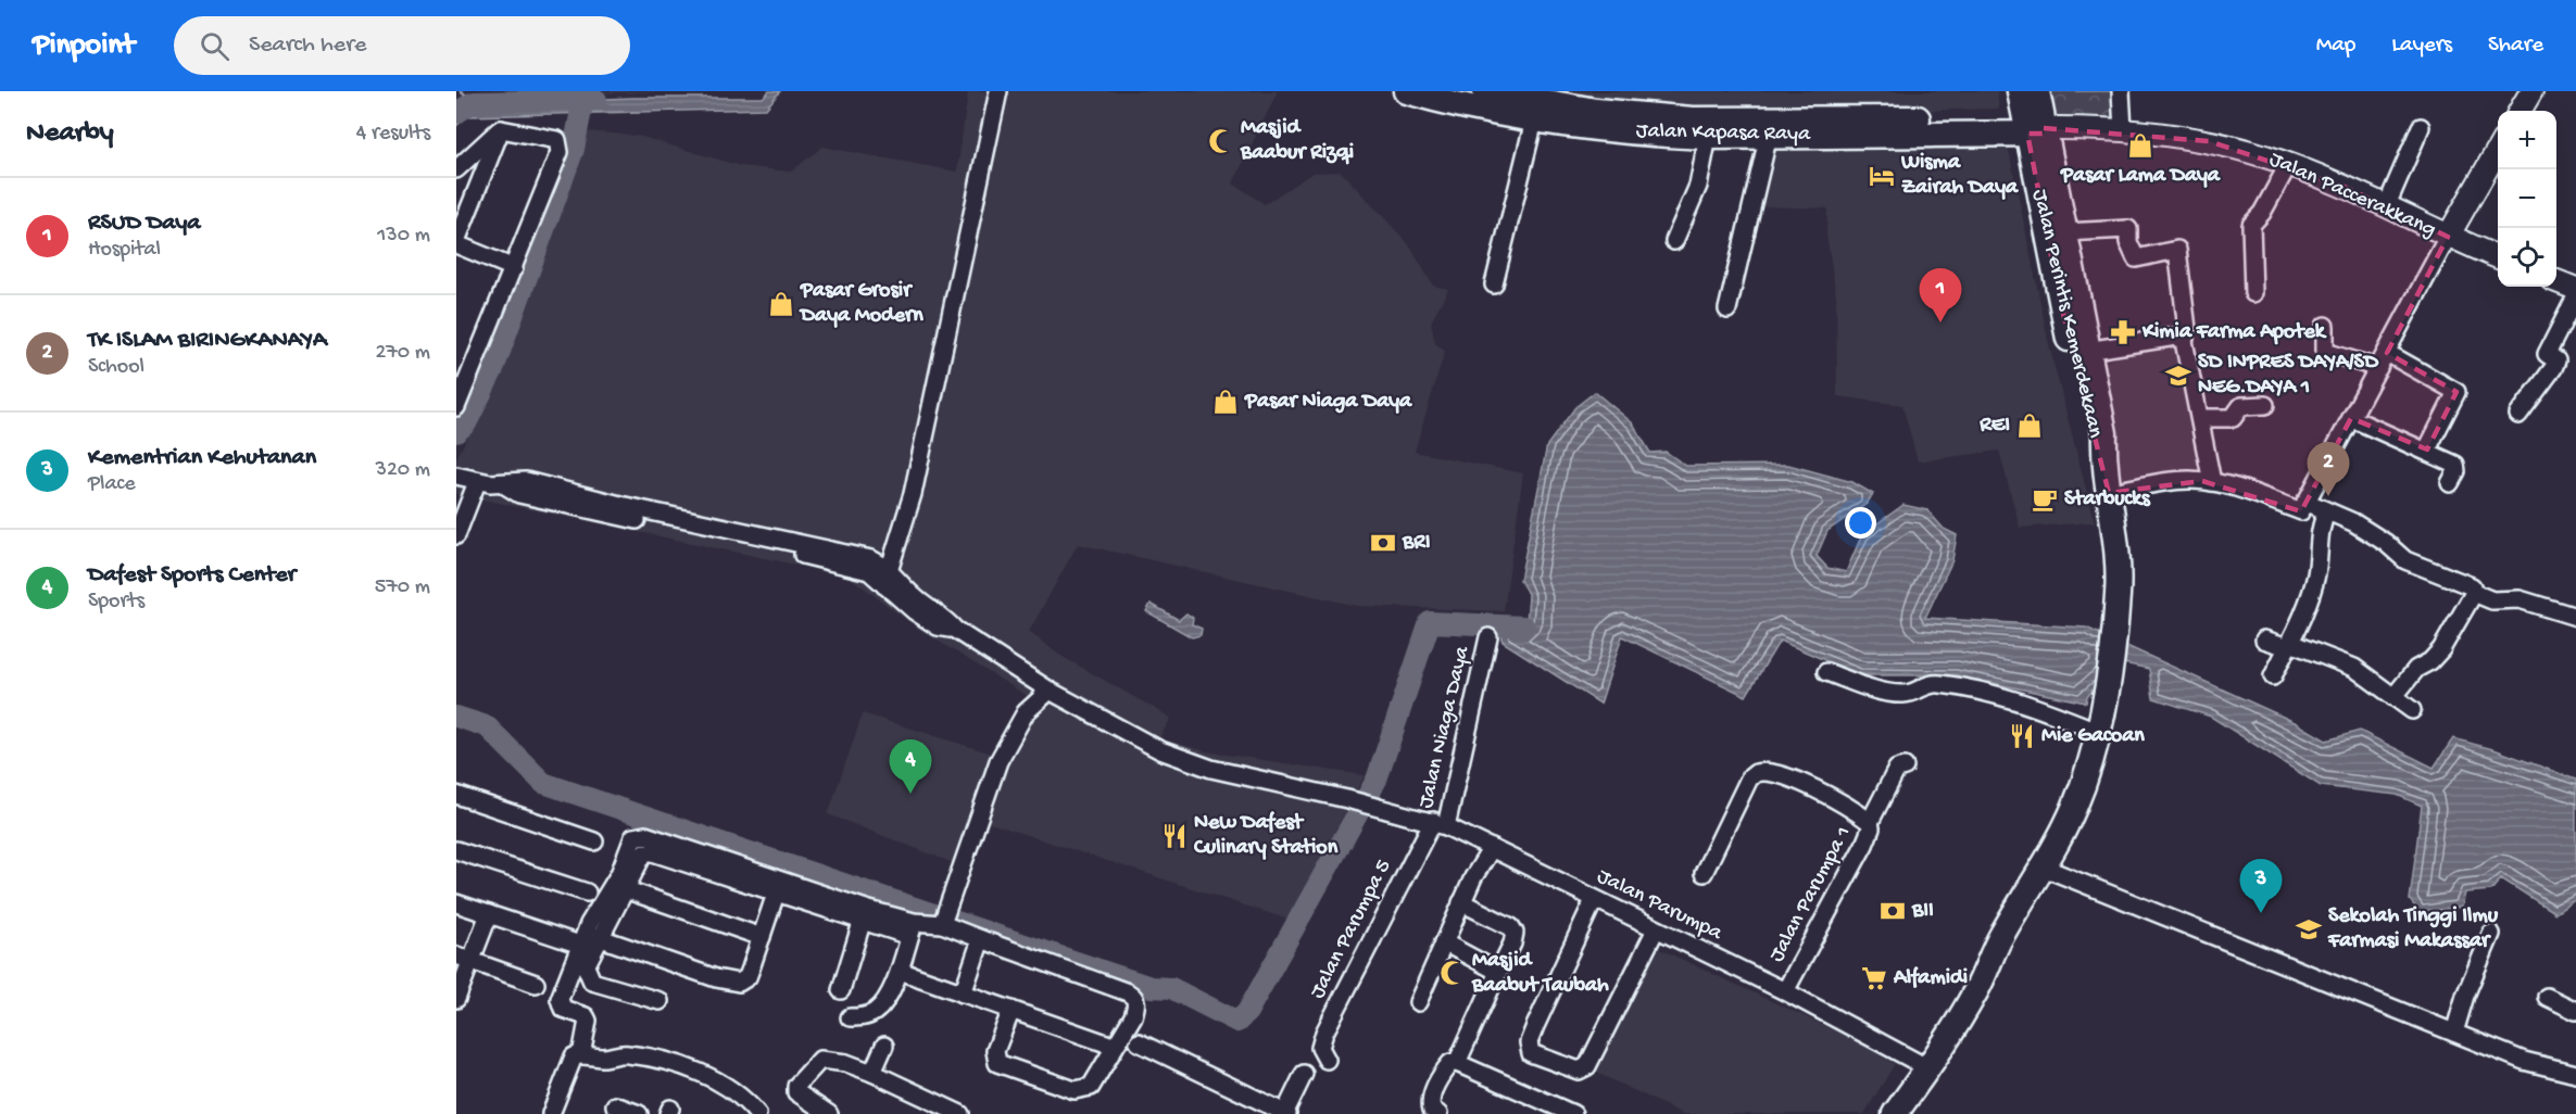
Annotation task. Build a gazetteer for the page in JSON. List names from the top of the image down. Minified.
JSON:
{"streets":{"highway":["Jalan Kapasa Raya","Jalan Perintis Kemerdekaan"],"main road":["Jalan Paccerakkang"],"street":["Jalan Niaga Daya","Jalan Parumpa 1","Jalan Parumpa","Jalan Parumpa 5"]},"crossings":[["Jalan Kapasa Raya","Jalan Paccerakkang"],["Jalan Kapasa Raya","Jalan Perintis Kemerdekaan"],["Jalan Paccerakkang","Jalan Perintis Kemerdekaan"],["Jalan Perintis Kemerdekaan","Jalan Parumpa"],["Jalan Niaga Daya","Jalan Parumpa"],["Jalan Niaga Daya","Jalan Parumpa 5"],["Jalan Parumpa 1","Jalan Parumpa"],["Jalan Parumpa","Jalan Parumpa 5"]],"places":{"mosque":["Masjid Baabur Rizqi","Masjid Baabut Taubah"],"shop":["Pasar Lama Daya","Pasar Grosir Daya Modern","Pasar Niaga Daya","REI"],"hotel":["Wisma Zairah Daya"],"pharmacy":["Kimia Farma Apotek"],"school or university":["SD INPRES DAYA/SD NEG.DAYA 1","Sekolah Tinggi Ilmu Farmasi Makassar"],"cafe":["Starbucks"],"bank":["BRI","BII"],"restaurant":["Mie Gacoan","New Dafest Culinary Station"],"supermarket":["Alfamidi"]},"page":{"header":"Pinpoint","search":"Search here","nav":["Map","Layers","Share"],"heading":["Nearby","4 results"],"map_buttons":["+","−"],"list":[{"mark":"1","name":"RSUD Daya","note":"Hospital","value":"130 m"},{"mark":"2","name":"TK ISLAM BIRINGKANAYA","note":"School","value":"270 m"},{"mark":"3","name":"Kementrian Kehutanan","note":"Place","value":"320 m"},{"mark":"4","name":"Dafest Sports Center","note":"Sports","value":"570 m"}],"pins":["1","2","4","3"]}}
